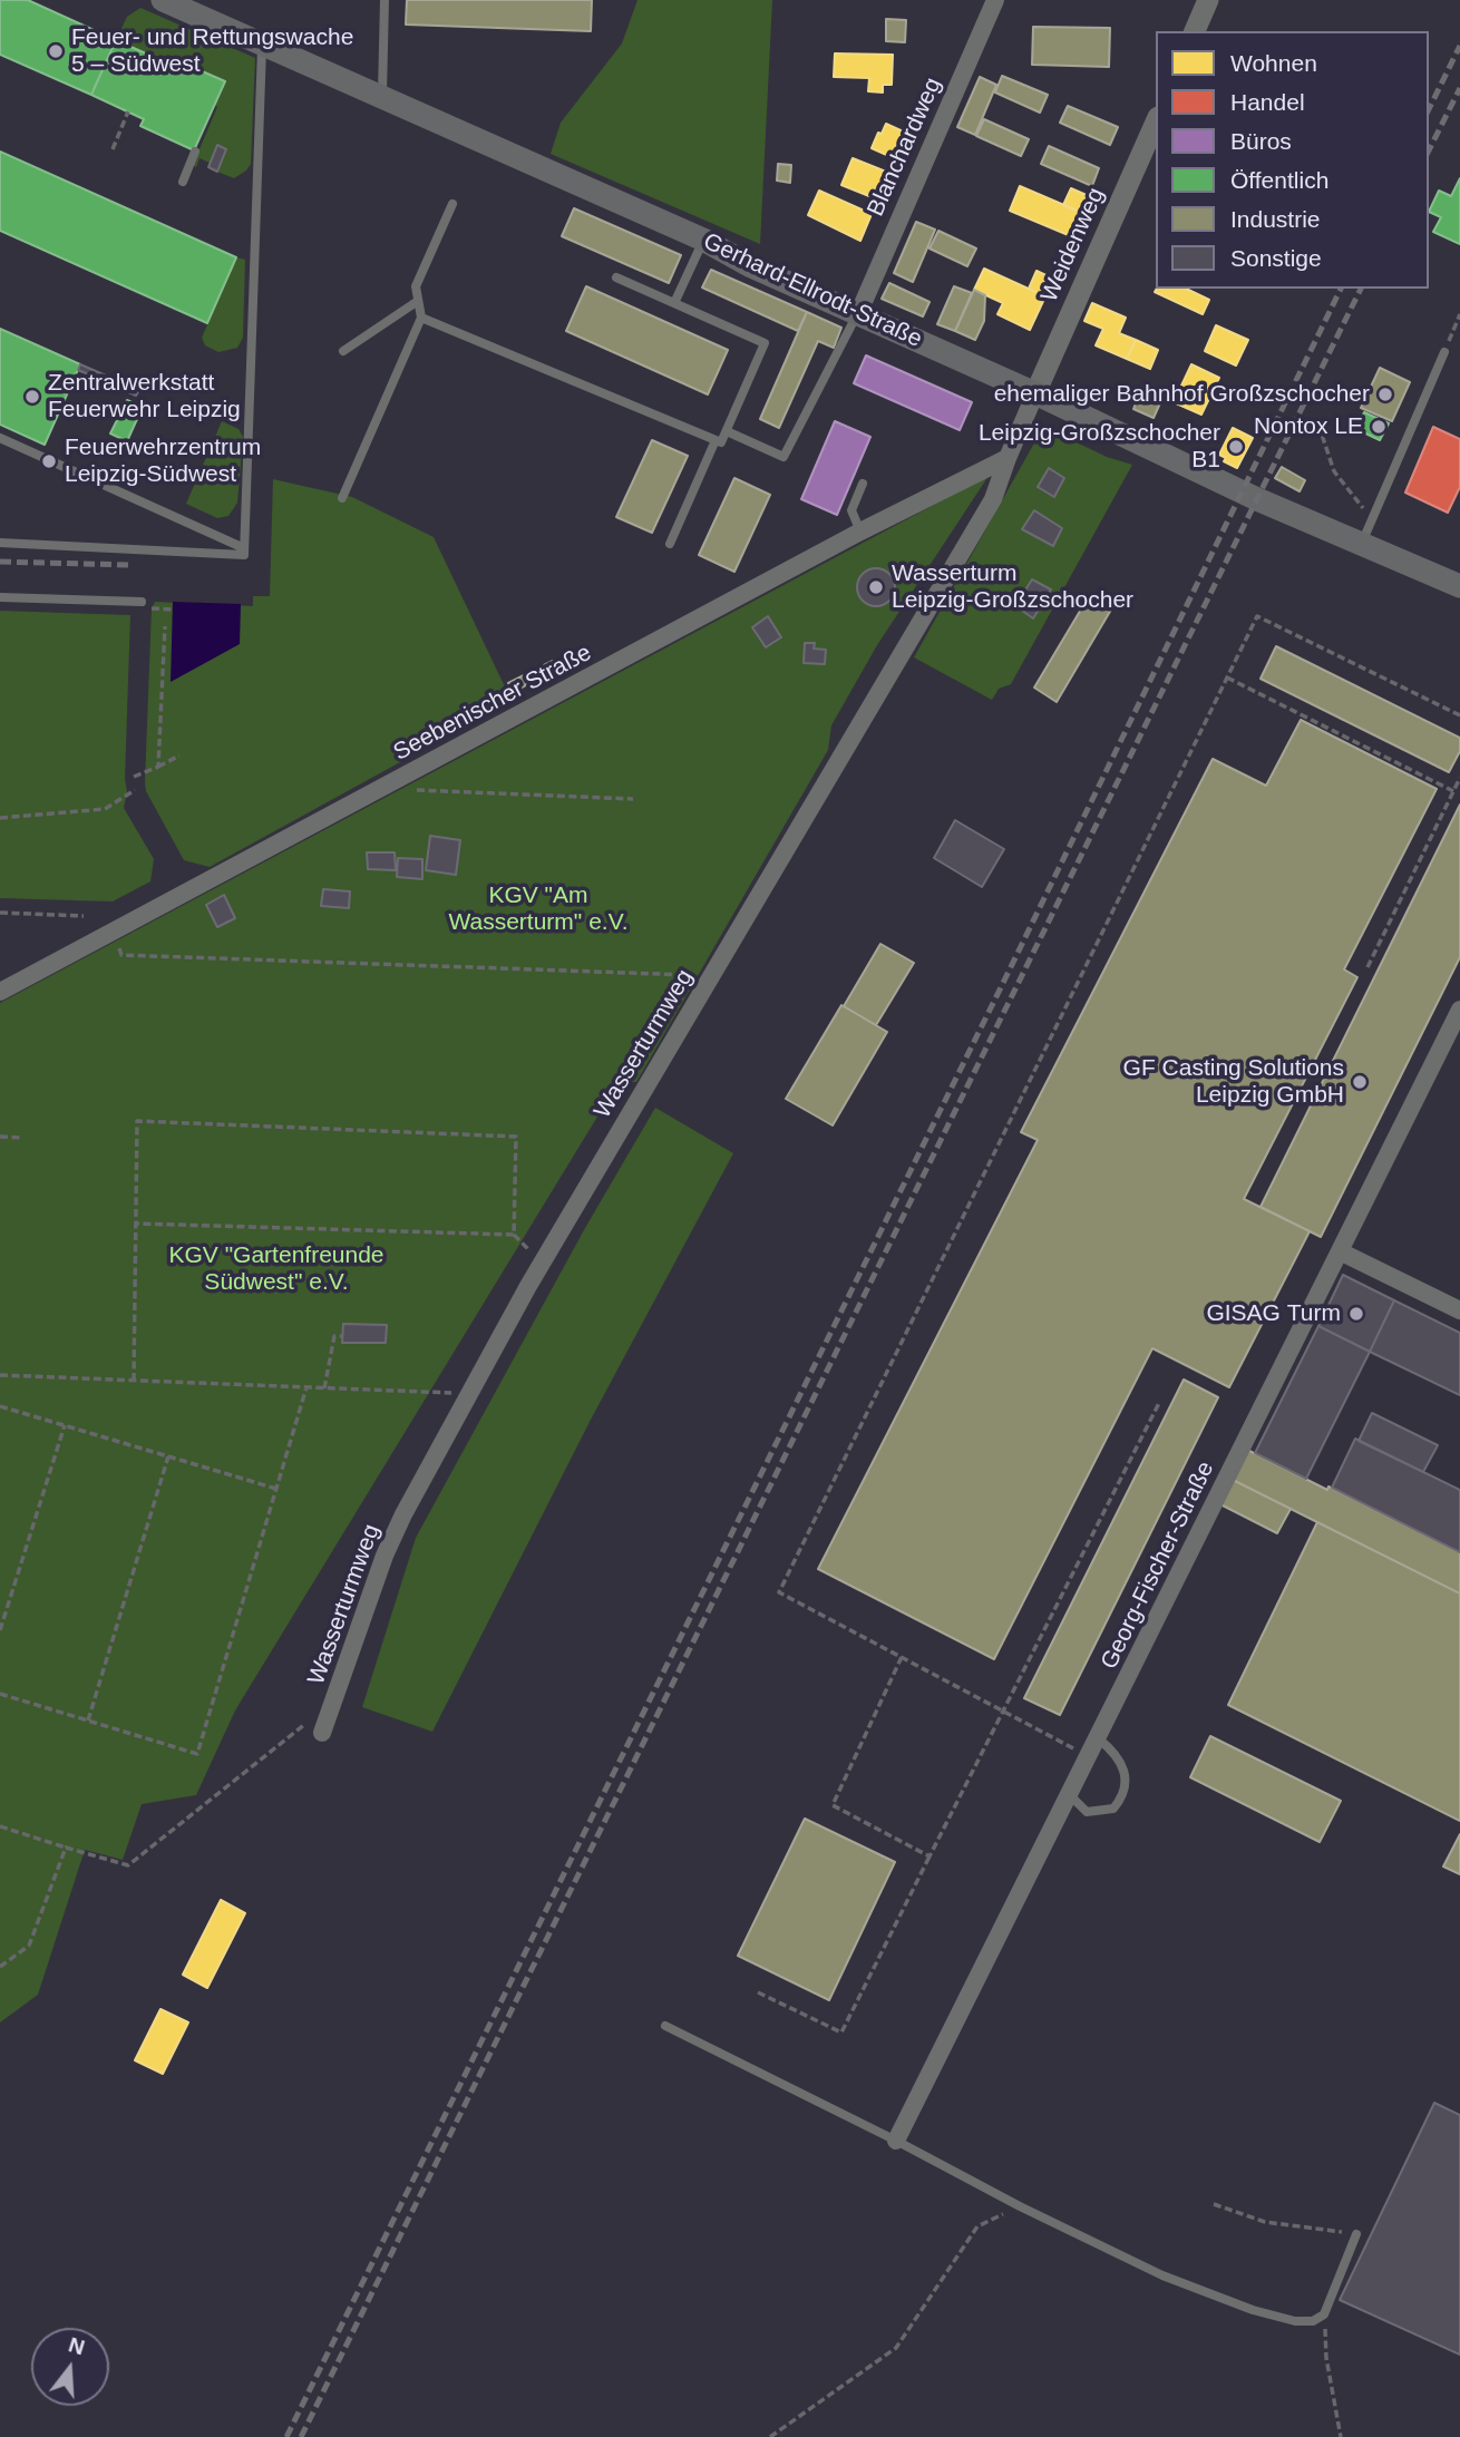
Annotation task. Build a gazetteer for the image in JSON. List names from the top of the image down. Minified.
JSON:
{"streets":{"main road":["Gerhard-Ellrodt-Straße"],"street":["Blanchardweg","Weidenweg","Seebenischer Straße","Wasserturmweg","Georg-Fischer-Straße"]},"crossings":[["Blanchardweg","Gerhard-Ellrodt-Straße"],["Weidenweg","Gerhard-Ellrodt-Straße"],["Weidenweg","Wasserturmweg"],["Gerhard-Ellrodt-Straße","Wasserturmweg"],["Seebenischer Straße","Wasserturmweg"]],"parks":["KGV \"Am Wasserturm\" e.V.","KGV \"Gartenfreunde Südwest\" e.V."],"places":["Feuer- und Rettungswache 5 – Südwest","ehemaliger Bahnhof Großzschocher","Zentralwerkstatt Feuerwehr Leipzig","Nontox LE","Leipzig-Großzschocher B1","Feuerwehrzentrum Leipzig-Südwest","Wasserturm Leipzig-Großzschocher","GF Casting Solutions Leipzig GmbH","GISAG Turm"],"legend":["Wohnen","Handel","Büros","Öffentlich","Industrie","Sonstige"],"north":"top"}
